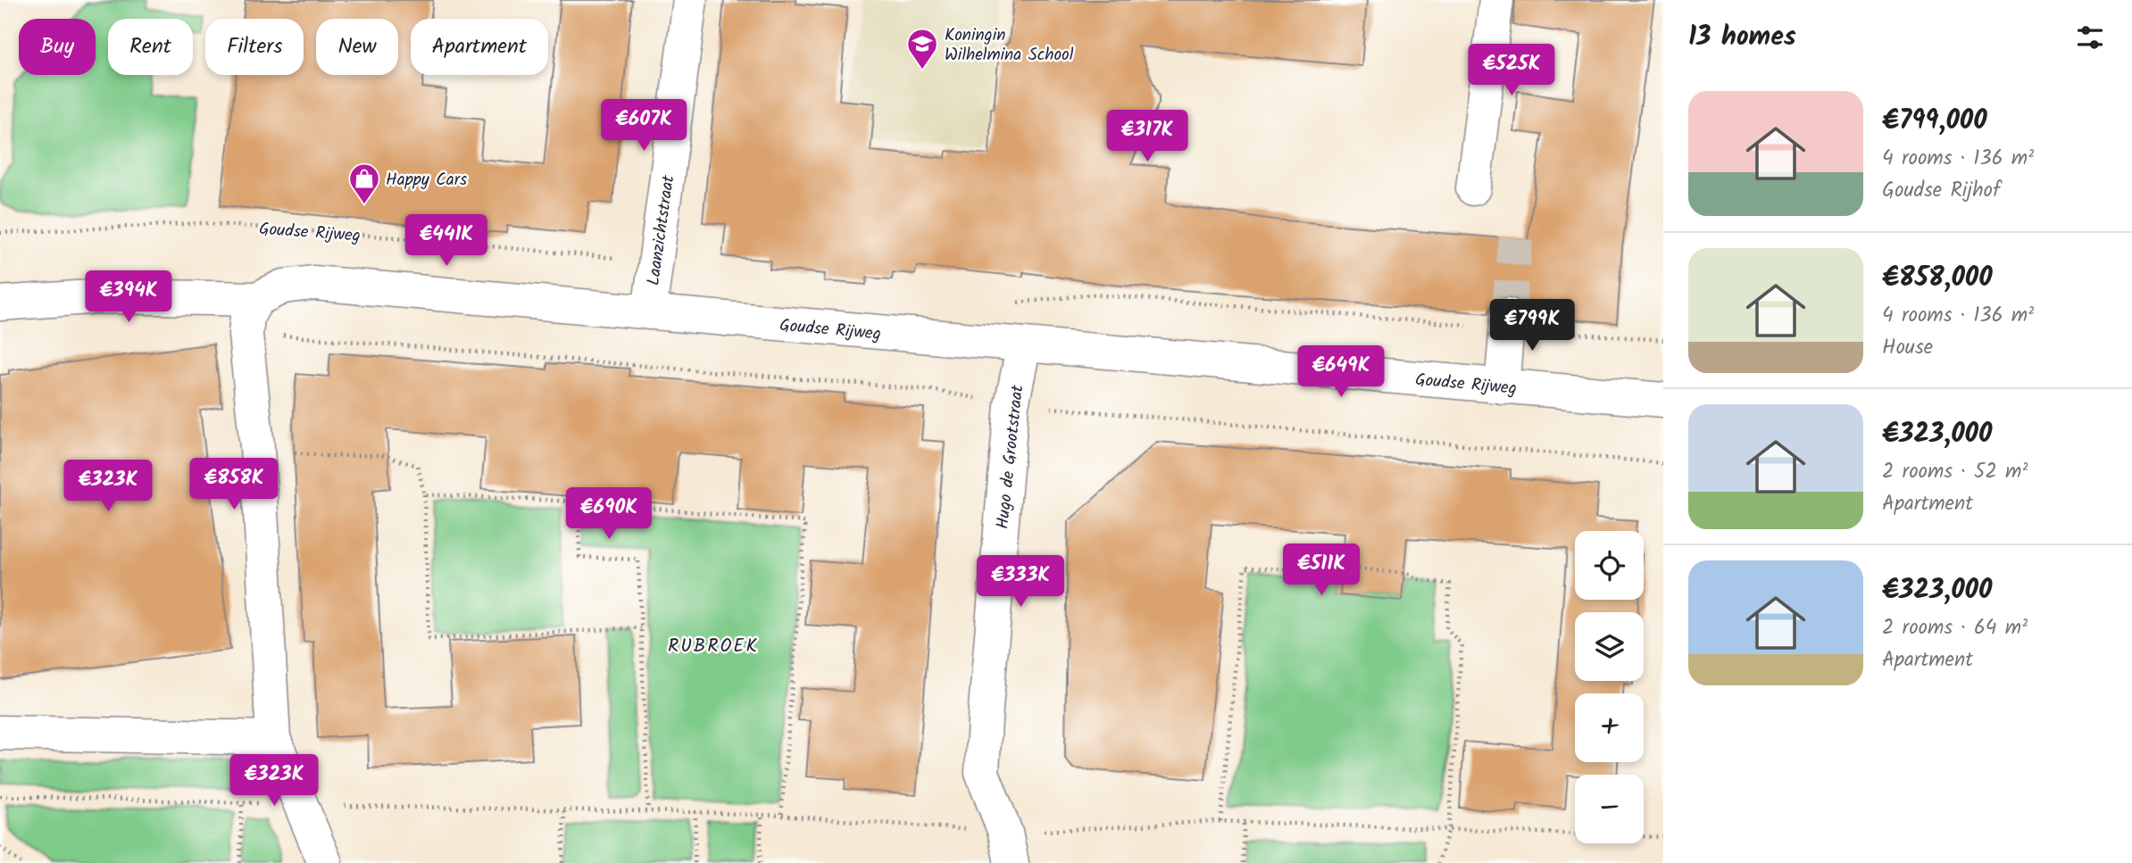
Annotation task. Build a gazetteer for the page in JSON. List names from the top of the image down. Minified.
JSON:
{"streets":{"street":["Laanzichtstraat","Goudse Rijweg","Hugo de Grootstraat"]},"crossings":[["Laanzichtstraat","Goudse Rijweg"],["Goudse Rijweg","Hugo de Grootstraat"]],"districts":["RUBROEK"],"places":{"school or university":["Koningin Wilhelmina School"],"shop":["Happy Cars"]},"page":{"heading":"13 homes","chip":["Buy","Rent","Filters","New","Apartment"],"price":["€525K","€607K","€317K","€441K","€394K","€799K","€649K","€858K","€323K","€690K","€511K","€333K","€323K"],"list":[{"name":"€799,000","note":"4 rooms · 136 m² · Goudse Rijhof"},{"name":"€858,000","note":"4 rooms · 136 m² · House"},{"name":"€323,000","note":"2 rooms · 52 m² · Apartment"},{"name":"€323,000","note":"2 rooms · 64 m² · Apartment"}],"map_buttons":["+","−"]}}
